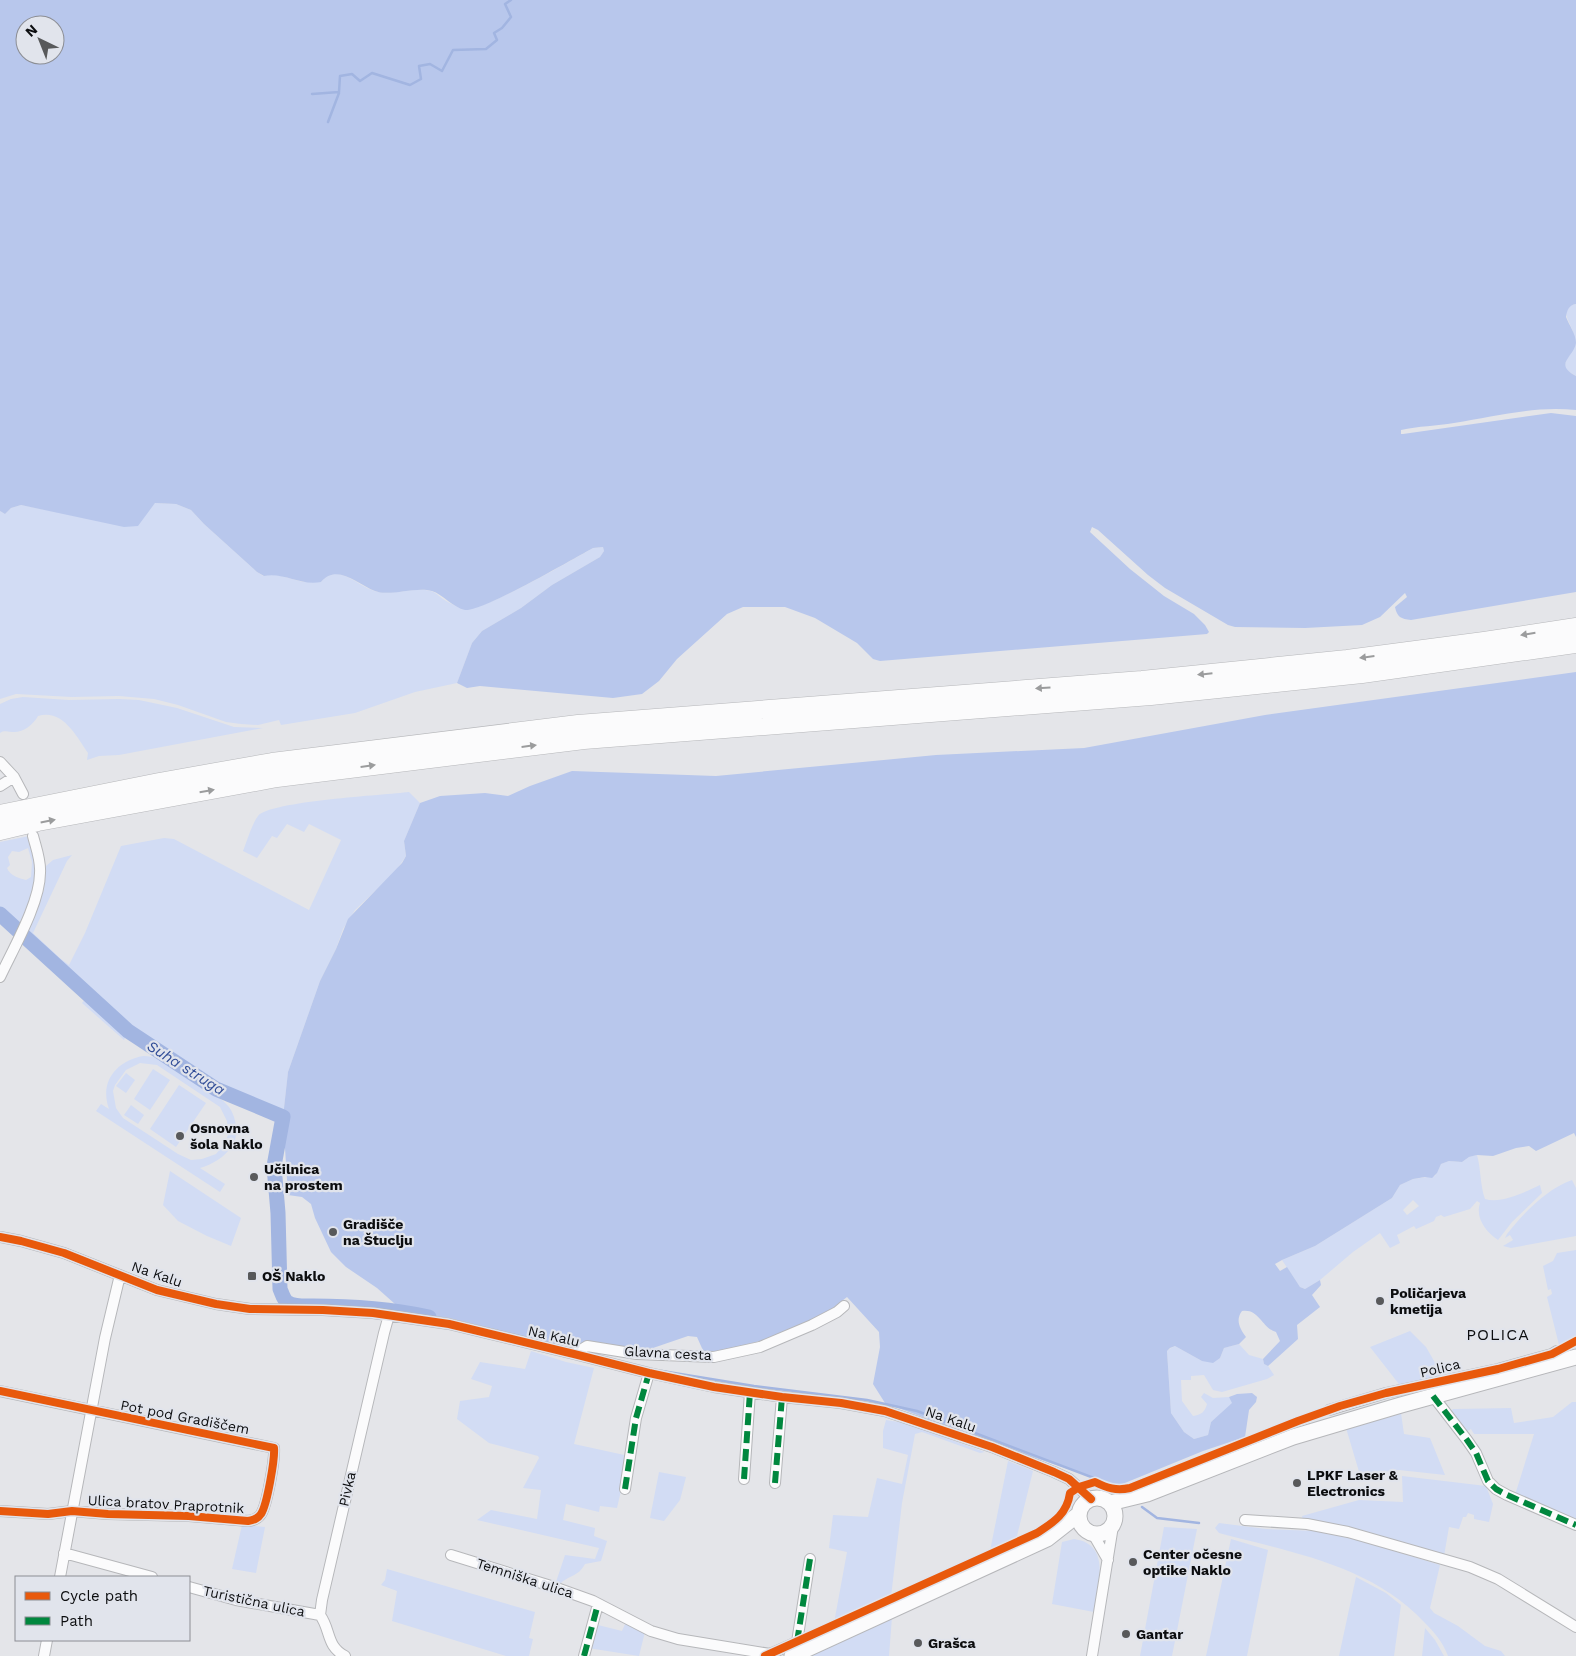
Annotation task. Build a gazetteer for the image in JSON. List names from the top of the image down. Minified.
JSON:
{"streets":{"street":["Na Kalu","Glavna cesta","Polica","Pot pod Gradiščem","Pivka","Ulica bratov Praprotnik","Temniška ulica","Turistična ulica"]},"crossings":[["Na Kalu","Glavna cesta"],["Na Kalu","Pivka"],["Pot pod Gradiščem","Ulica bratov Praprotnik"],["Pivka","Turistična ulica"]],"districts":["POLICA"],"water":["Suha struga"],"places":{"other":["Osnovna šola Naklo","Učilnica na prostem","Gradišče na Štuclju","Poličarjeva kmetija","LPKF Laser & Electronics","Center očesne optike Naklo","Gantar","Grašca"],"transit":["OŠ Naklo"]},"legend":["Cycle path","Path"],"north":"top left"}
